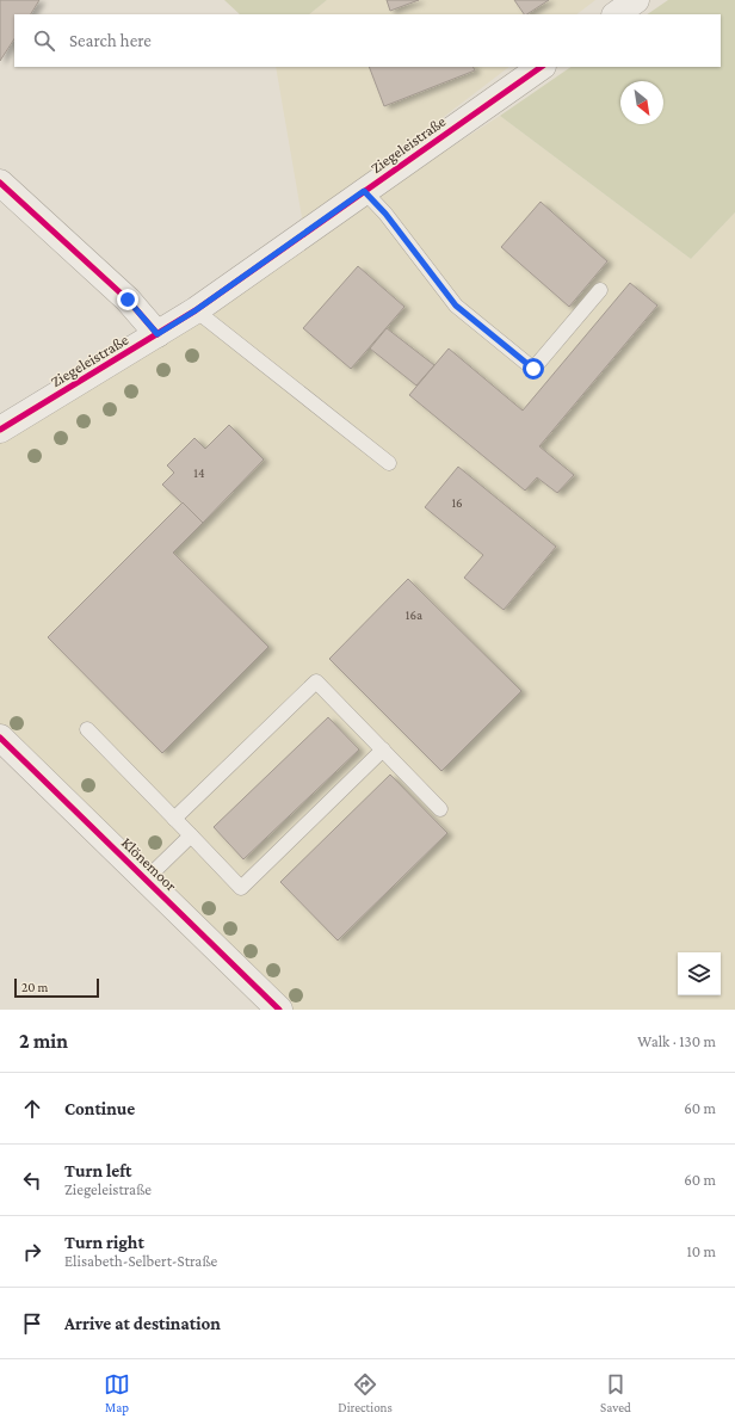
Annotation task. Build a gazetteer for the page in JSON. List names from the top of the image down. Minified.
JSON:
{"streets":{"street":["Ziegeleistraße","Klönemoor"]},"house_numbers":["14","16","16a"],"scale_bar":"20 m","north":"bottom right","page":{"search":"Search here","scale":"20 m","heading":["2 min","Walk · 130 m"],"list":[["Continue","60 m"],["Turn left","Ziegeleistraße","60 m"],["Turn right","Elisabeth-Selbert-Straße","10 m"],"Arrive at destination"],"nav":["Map","Directions","Saved"]}}
